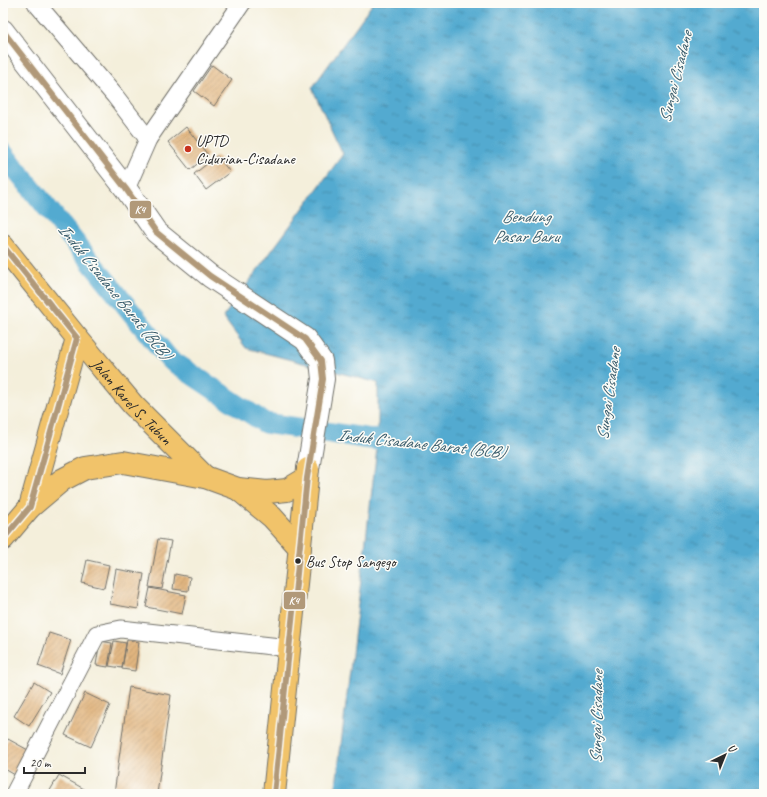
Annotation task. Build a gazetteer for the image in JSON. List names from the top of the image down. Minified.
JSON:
{"streets":{"main road":["Jalan Karel S. Tubun"]},"water":["Sungai Cisadane","Bendung Pasar Baru","Induk Cisadane Barat (BCB)"],"places":["UPTD Cidurian-Cisadane","Bus Stop Sangego"],"lines":["transit line K4"],"scale_bar":"20 m","north":"top right"}
